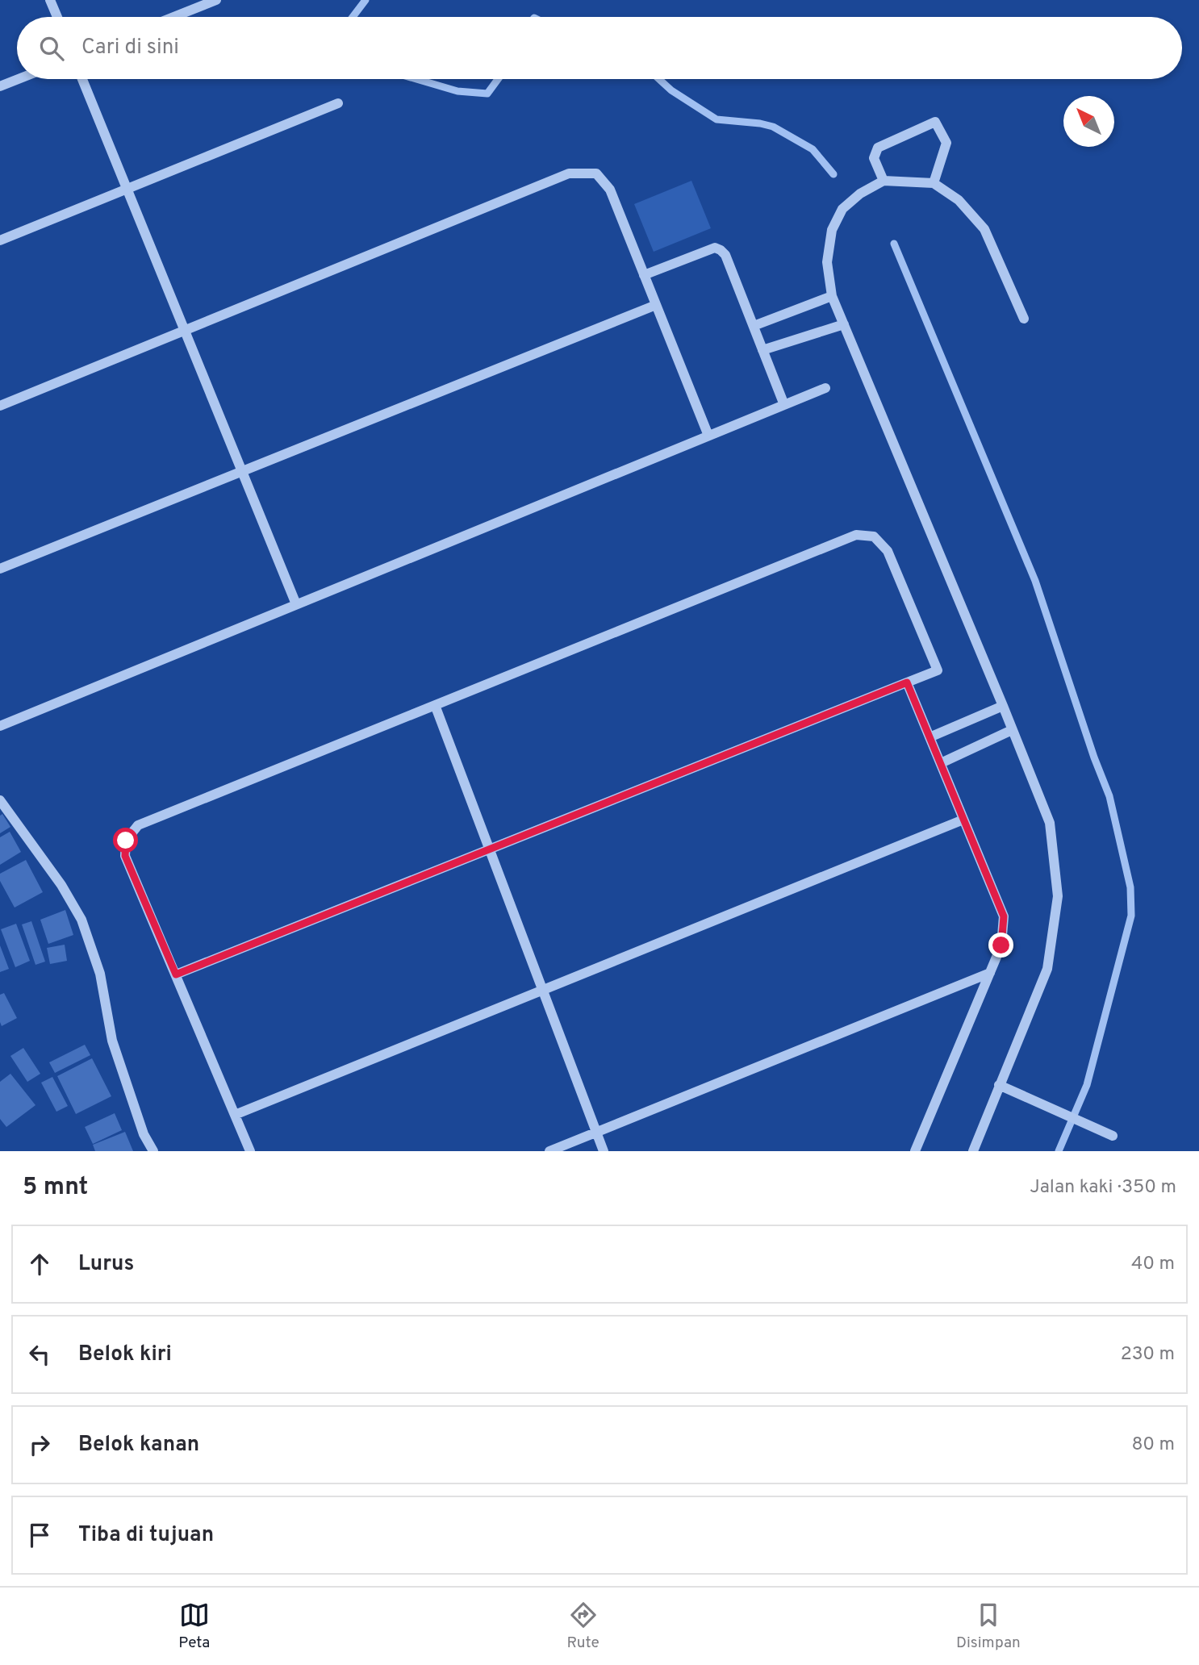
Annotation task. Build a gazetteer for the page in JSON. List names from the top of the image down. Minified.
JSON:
{"north":"top left","page":{"search":"Cari di sini","heading":["5 mnt","Jalan kaki · 350 m"],"list":[["Lurus","40 m"],["Belok kiri","230 m"],["Belok kanan","80 m"],"Tiba di tujuan"],"nav":["Peta","Rute","Disimpan"]}}
